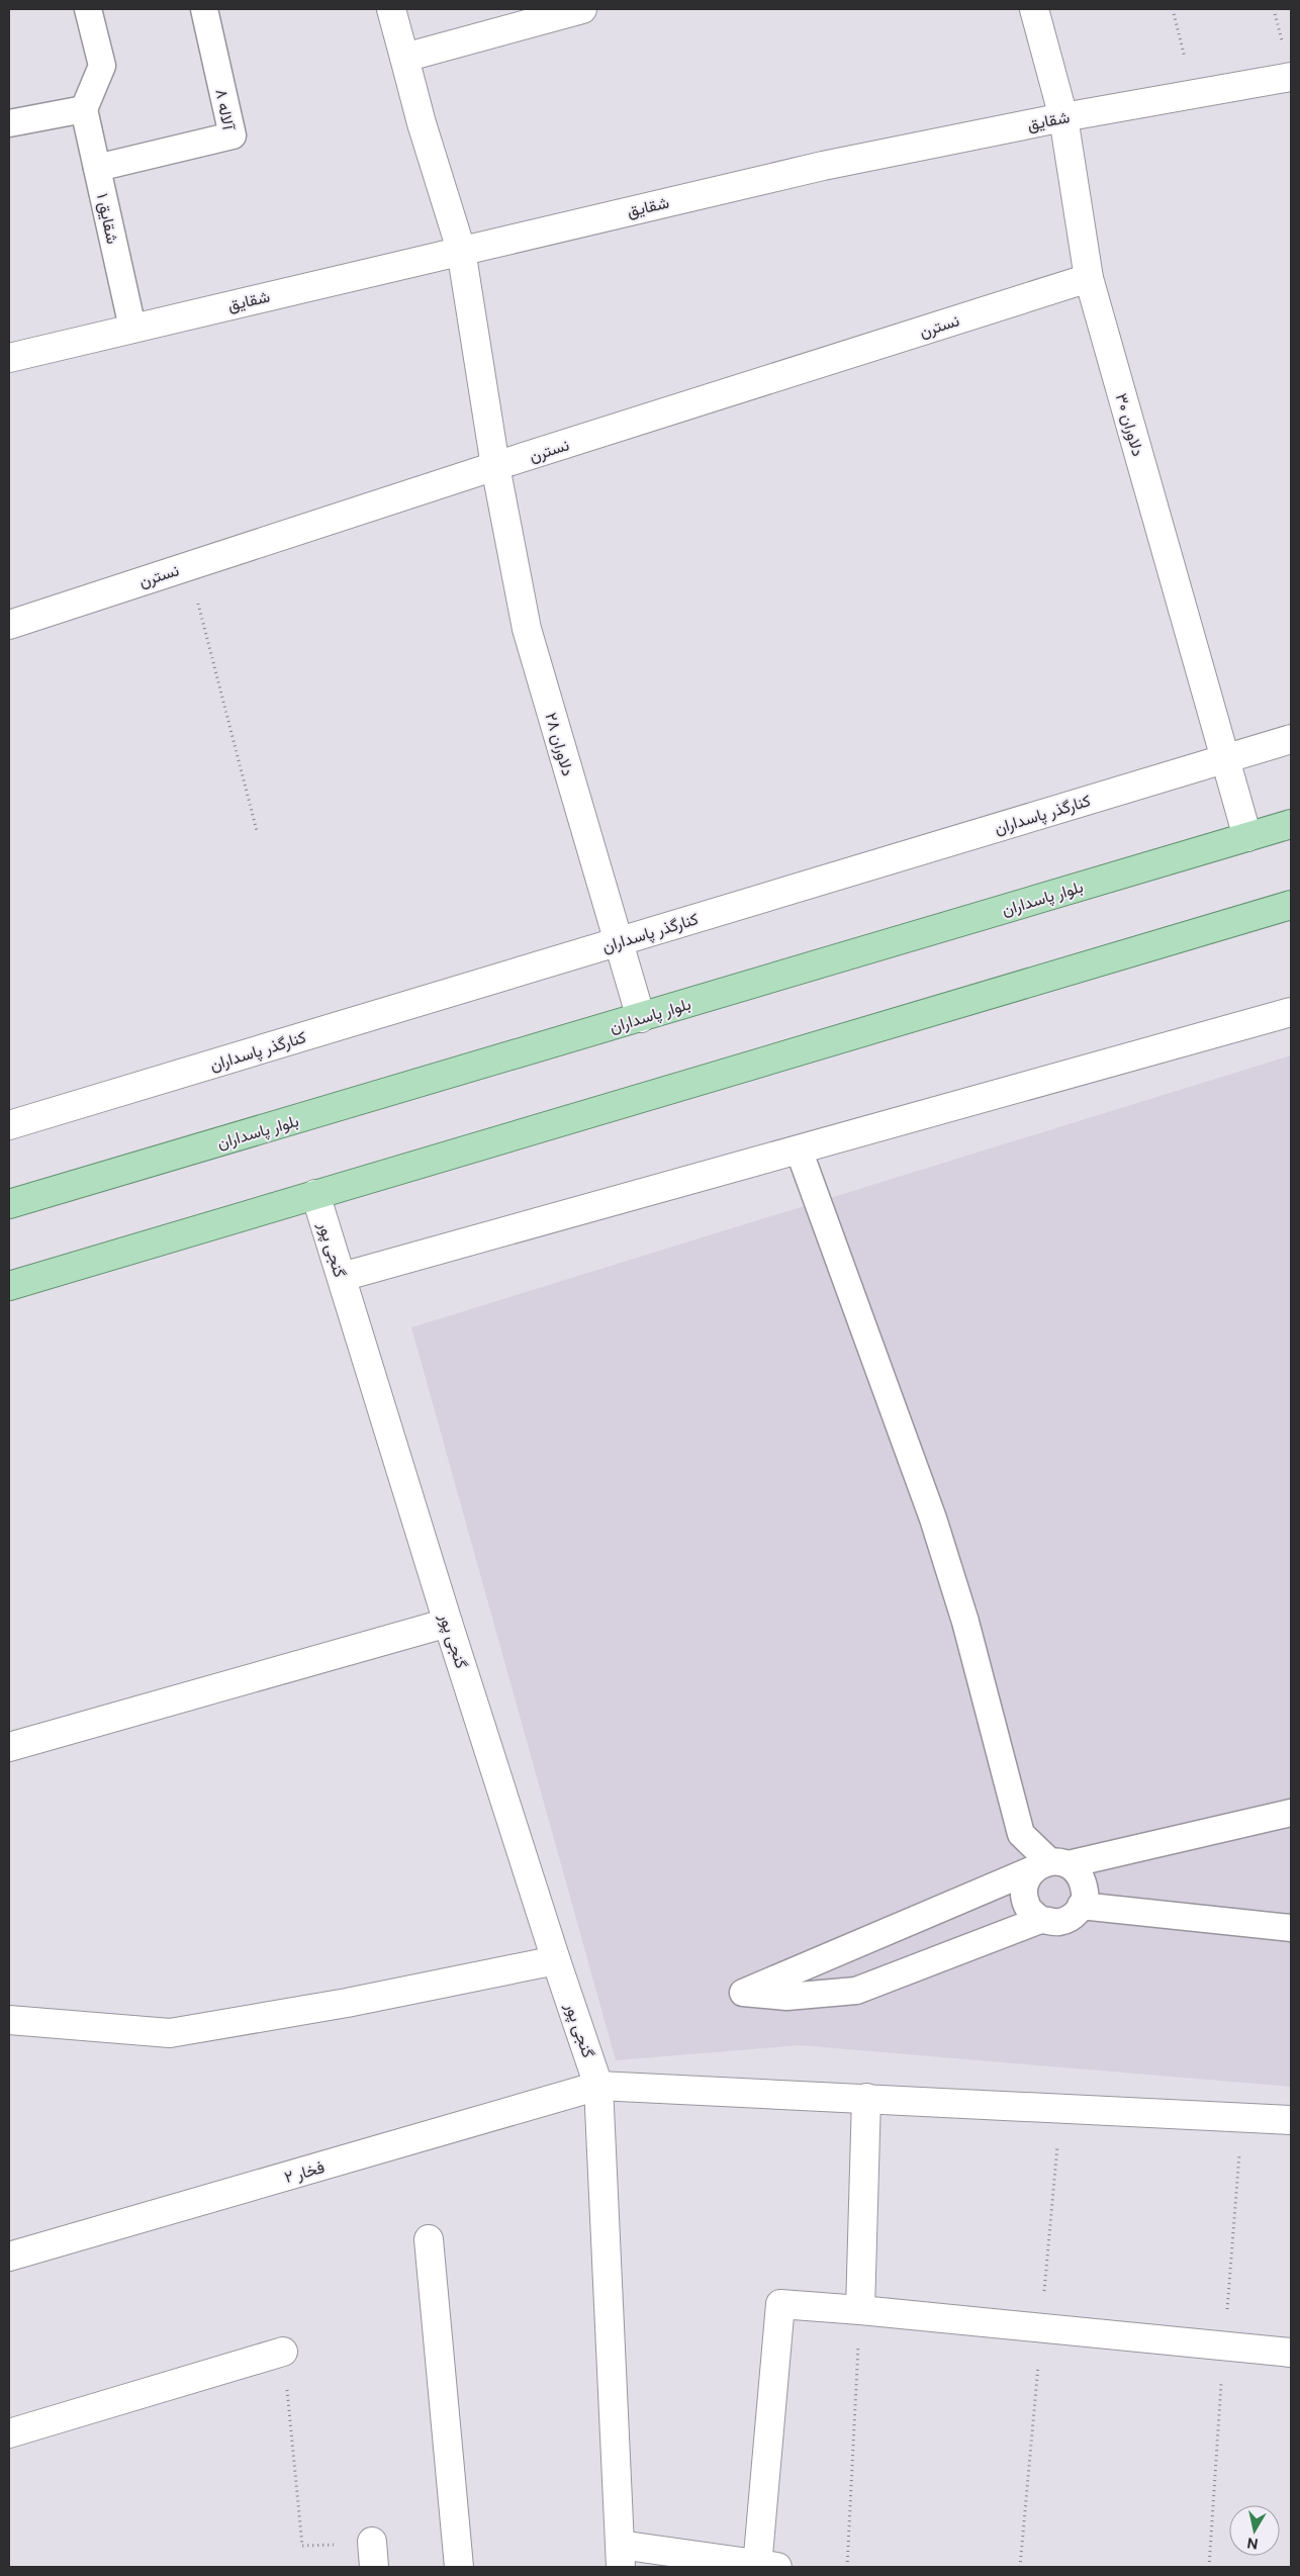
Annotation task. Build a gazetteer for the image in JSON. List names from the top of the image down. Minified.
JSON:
{"streets":{"main road":["بلوار پاسداران"],"street":["شقایق","نسترن","دلاوران ۳۰","دلاوران ۲۸","کنارگذر پاسداران","گنجی پور","فخار ۲"],"lane":["آلاله ۸","شقایق ۱"]},"crossings":[["آلاله ۸","شقایق ۱"],["شقایق","شقایق ۱"],["شقایق","دلاوران ۳۰"],["شقایق","دلاوران ۲۸"],["نسترن","دلاوران ۳۰"],["نسترن","دلاوران ۲۸"],["دلاوران ۳۰","کنارگذر پاسداران"],["دلاوران ۳۰","بلوار پاسداران"],["دلاوران ۲۸","کنارگذر پاسداران"],["دلاوران ۲۸","بلوار پاسداران"],["گنجی پور","فخار ۲"]],"north":"bottom"}
